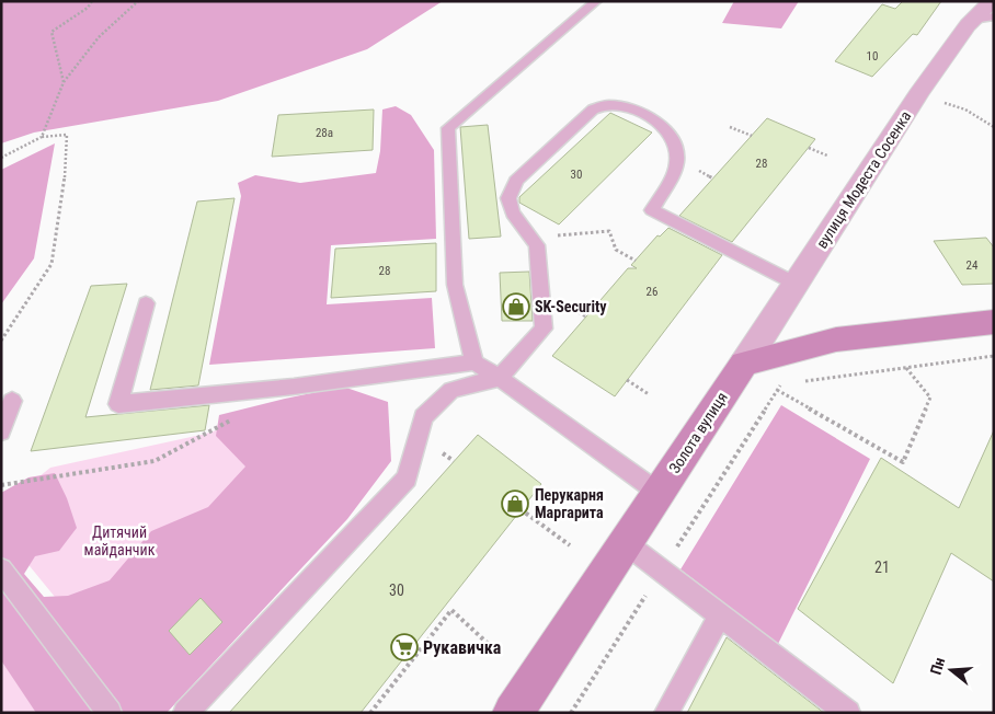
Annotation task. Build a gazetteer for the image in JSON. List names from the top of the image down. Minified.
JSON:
{"streets":{"street":["вулиця Модеста Сосенка","Золота вулиця"]},"crossings":[["вулиця Модеста Сосенка","Золота вулиця"]],"parks":["Дитячий майданчик"],"places":{"shop":["SK-Security","Перукарня Маргарита"],"supermarket":["Рукавичка"]},"house_numbers":["10","28а","28","30","24","28","26","21","30"],"north":"left"}
